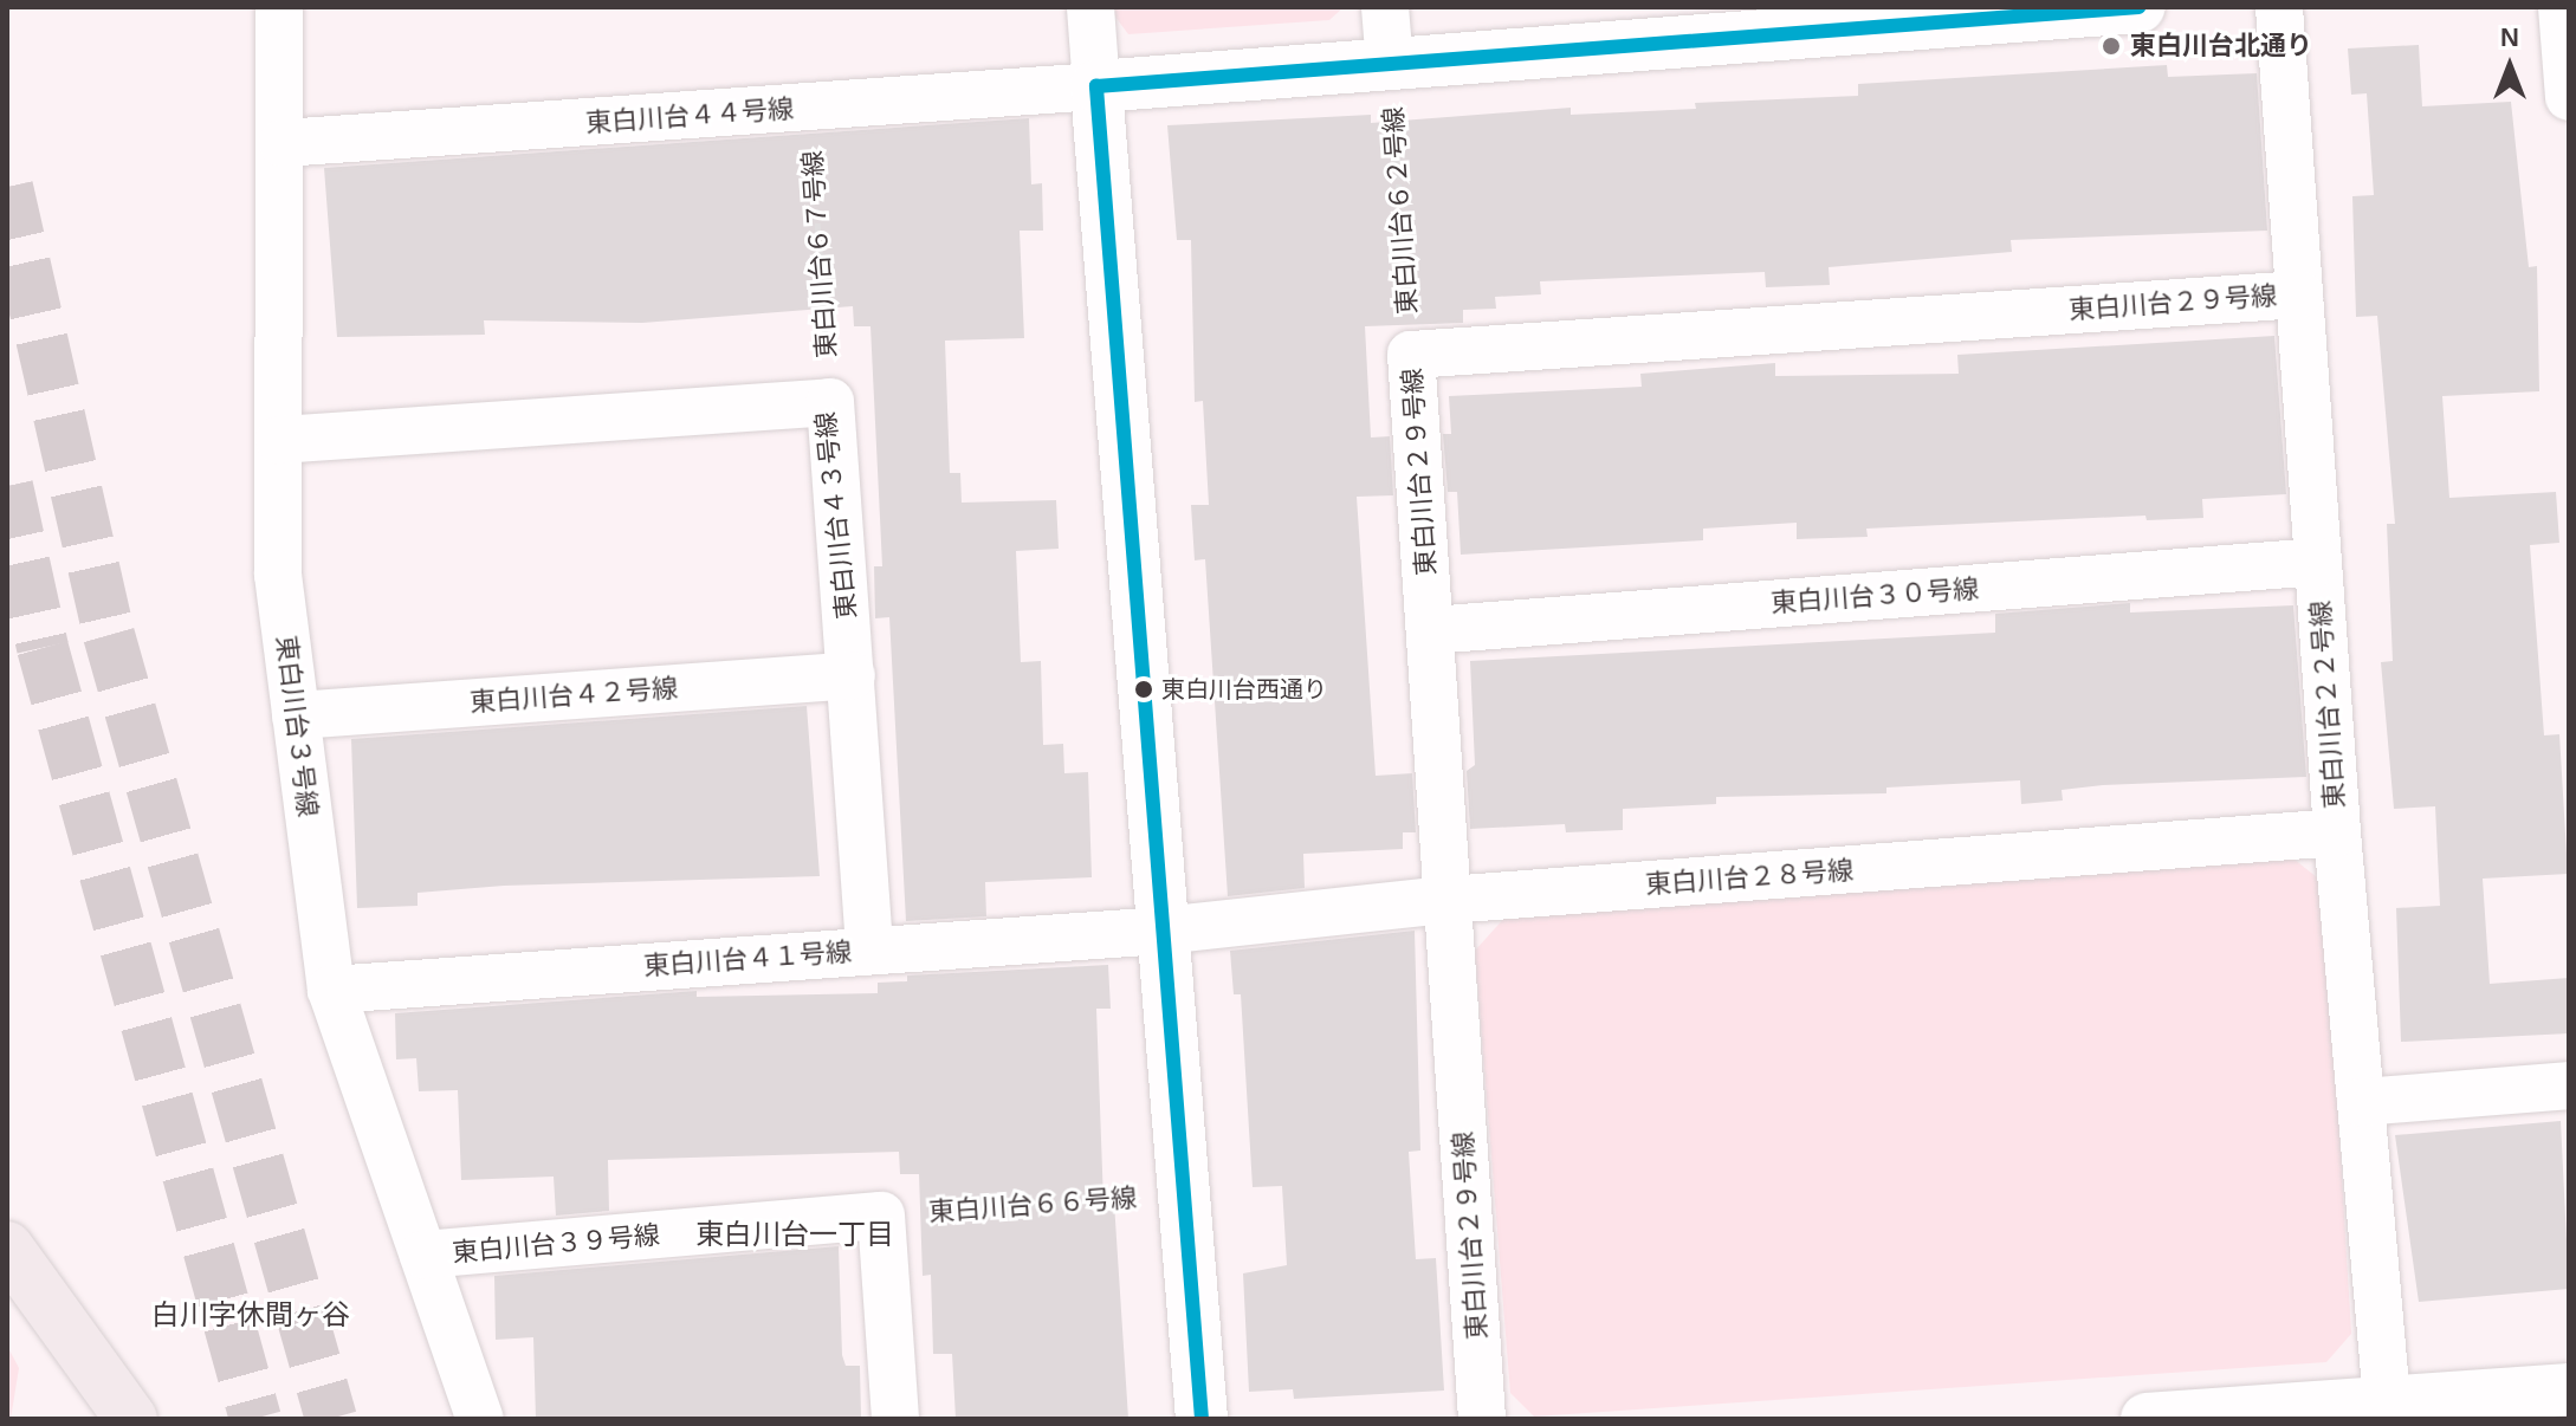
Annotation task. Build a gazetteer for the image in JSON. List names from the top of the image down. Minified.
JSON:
{"streets":{"street":["東白川台４４号線","東白川台２９号線","東白川台４３号線","東白川台３０号線","東白川台４２号線","東白川台２２号線","東白川台３号線","東白川台２８号線","東白川台４１号線","東白川台３９号線"],"path":["東白川台６２号線","東白川台６７号線","東白川台６６号線"]},"crossings":[["東白川台４４号線","東白川台６７号線"],["東白川台４４号線","東白川台３号線"],["東白川台６２号線","東白川台２９号線"],["東白川台６７号線","東白川台４３号線"],["東白川台２９号線","東白川台３０号線"],["東白川台２９号線","東白川台２２号線"],["東白川台２９号線","東白川台２８号線"],["東白川台４３号線","東白川台４２号線"],["東白川台４３号線","東白川台３号線"],["東白川台４３号線","東白川台４１号線"],["東白川台３０号線","東白川台２２号線"],["東白川台４２号線","東白川台３号線"],["東白川台２２号線","東白川台２８号線"],["東白川台３号線","東白川台４１号線"],["東白川台３号線","東白川台３９号線"],["東白川台２８号線","東白川台４１号線"],["東白川台６６号線","東白川台３９号線"]],"districts":["東白川台一丁目","白川字休間ヶ谷"],"places":["東白川台北通り","東白川台西通り"],"north":"top"}
